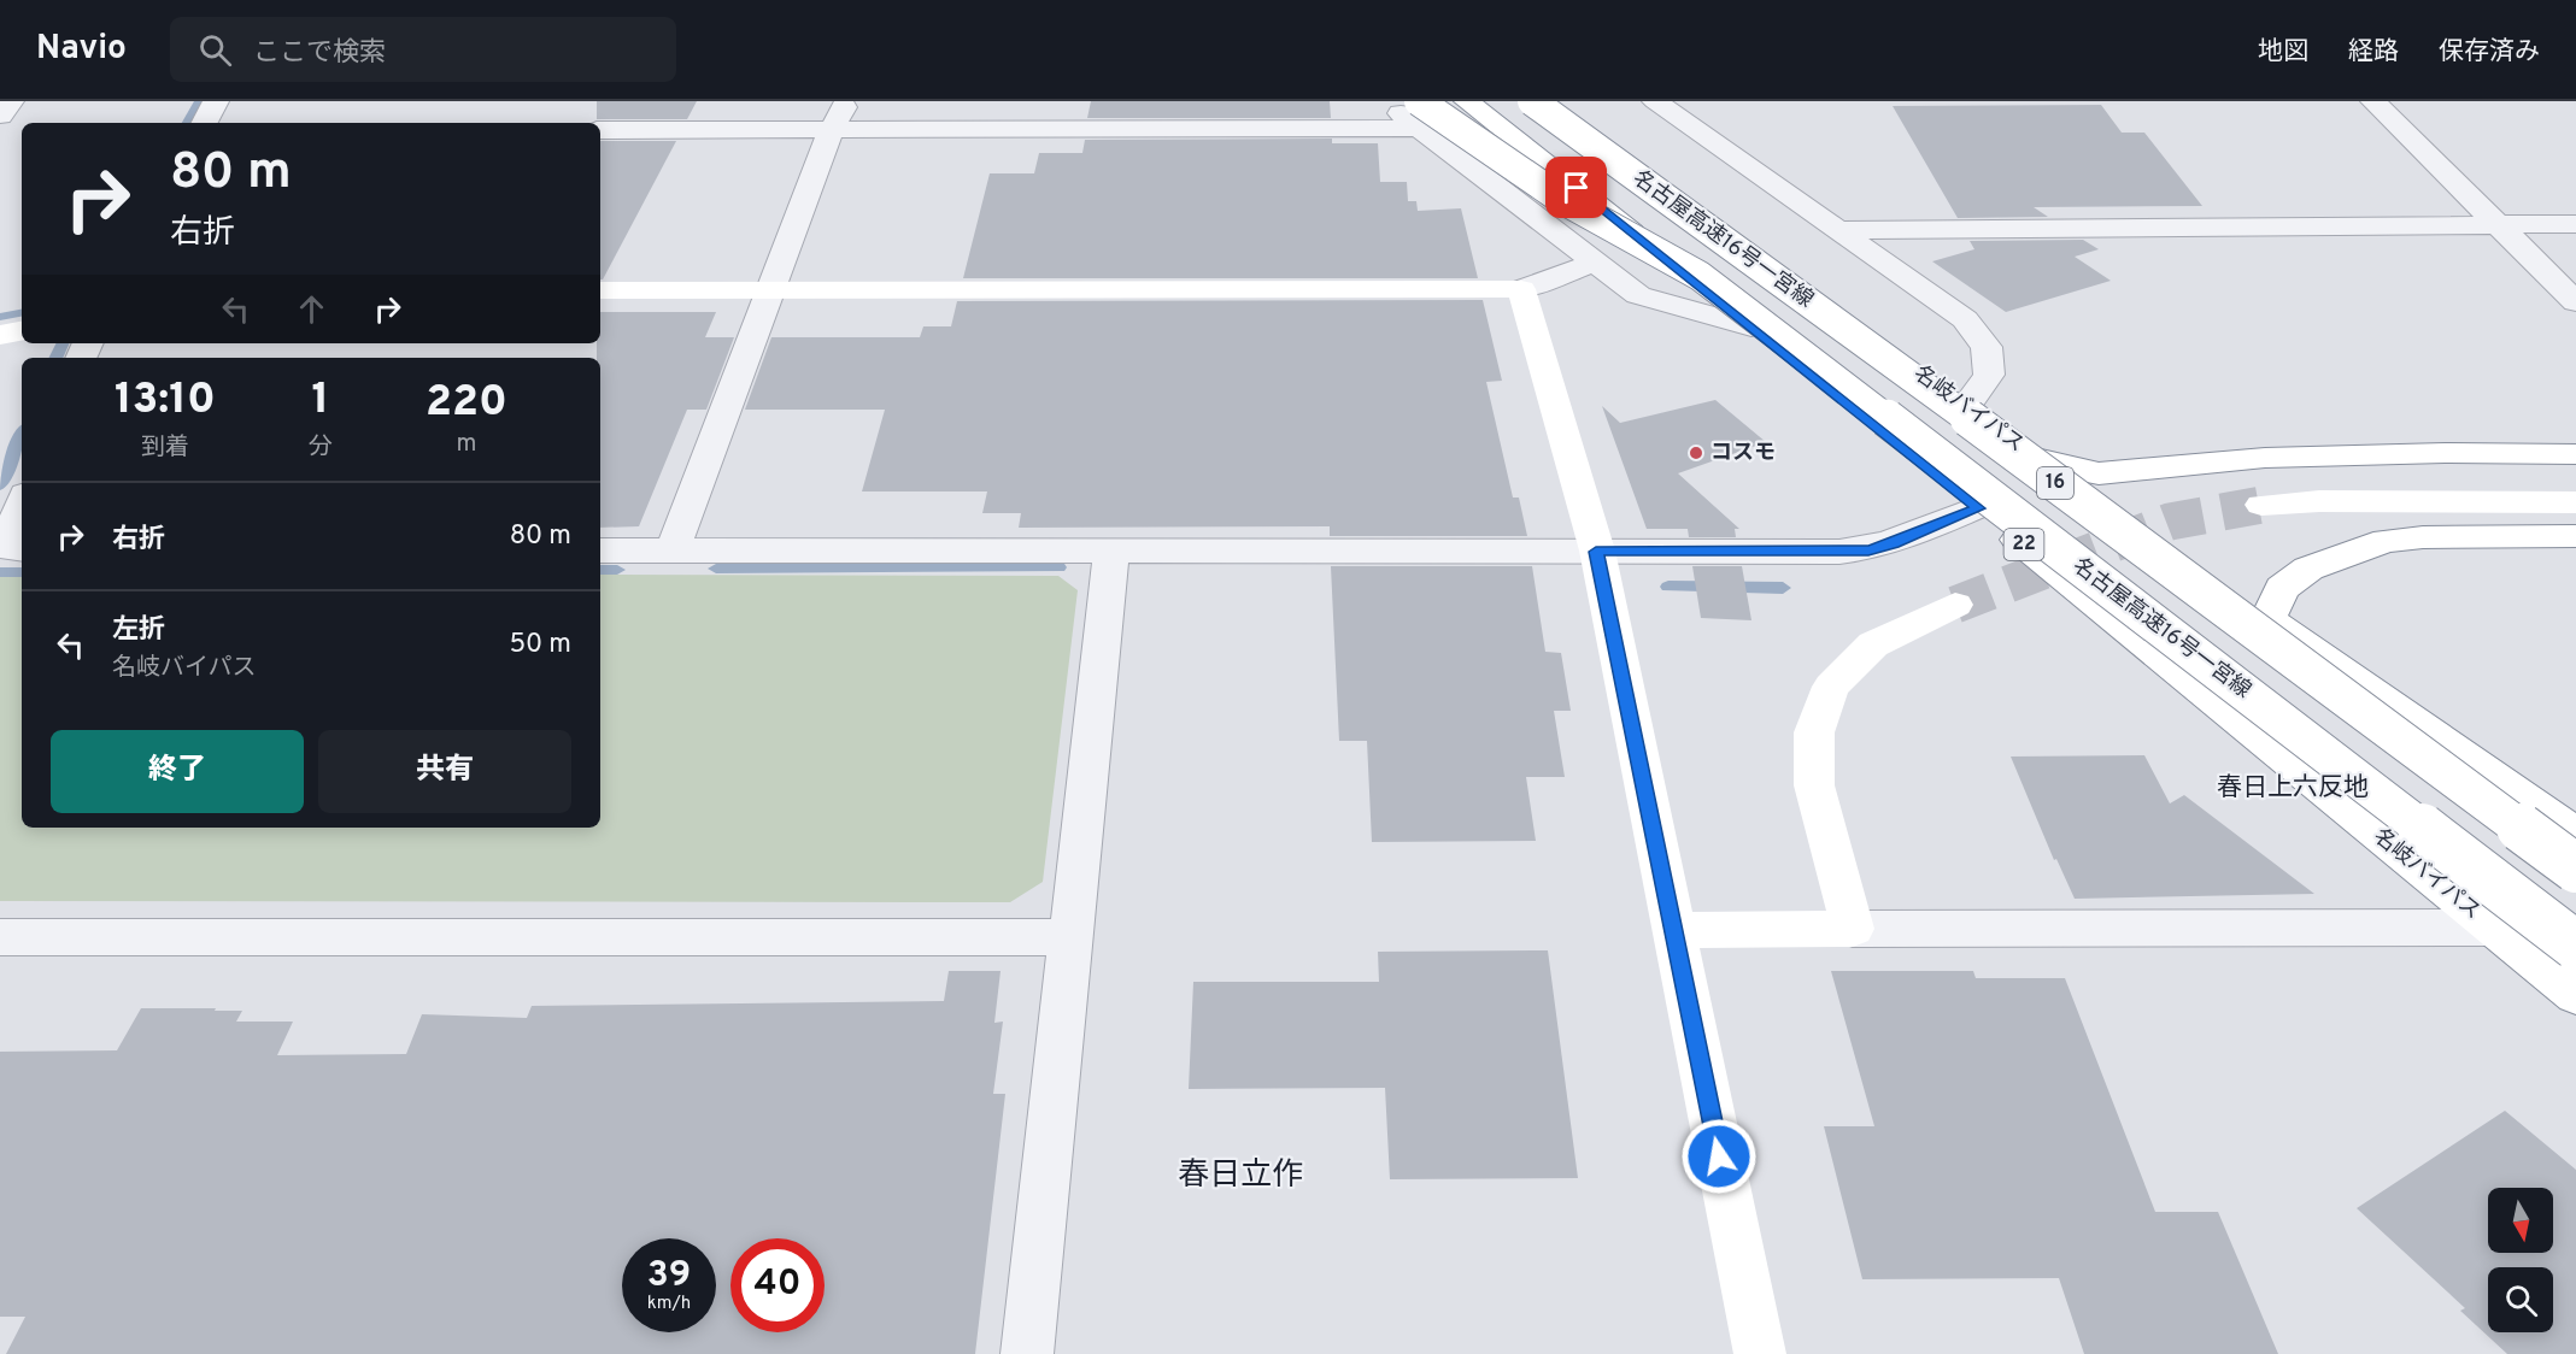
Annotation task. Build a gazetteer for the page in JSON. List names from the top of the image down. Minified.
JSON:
{"streets":{"main road":["名古屋高速16号一宮線","名岐バイパス","16","22"]},"crossings":[["名古屋高速16号一宮線","名岐バイパス"]],"districts":["春日上六反地","春日立作"],"places":["コスモ"],"north":"bottom","page":{"header":"Navio","search":"ここで検索","nav":["地図","経路","保存済み"],"turn":["80 m","右折"],"eta":["13:10","到着","1","分","220","m"],"list":[{"name":"右折","value":"80 m"},{"name":"左折","note":"名岐バイパス","value":"50 m"}],"buttons":["終了","共有"],"speed":"39 km/h","limit":"40"}}
